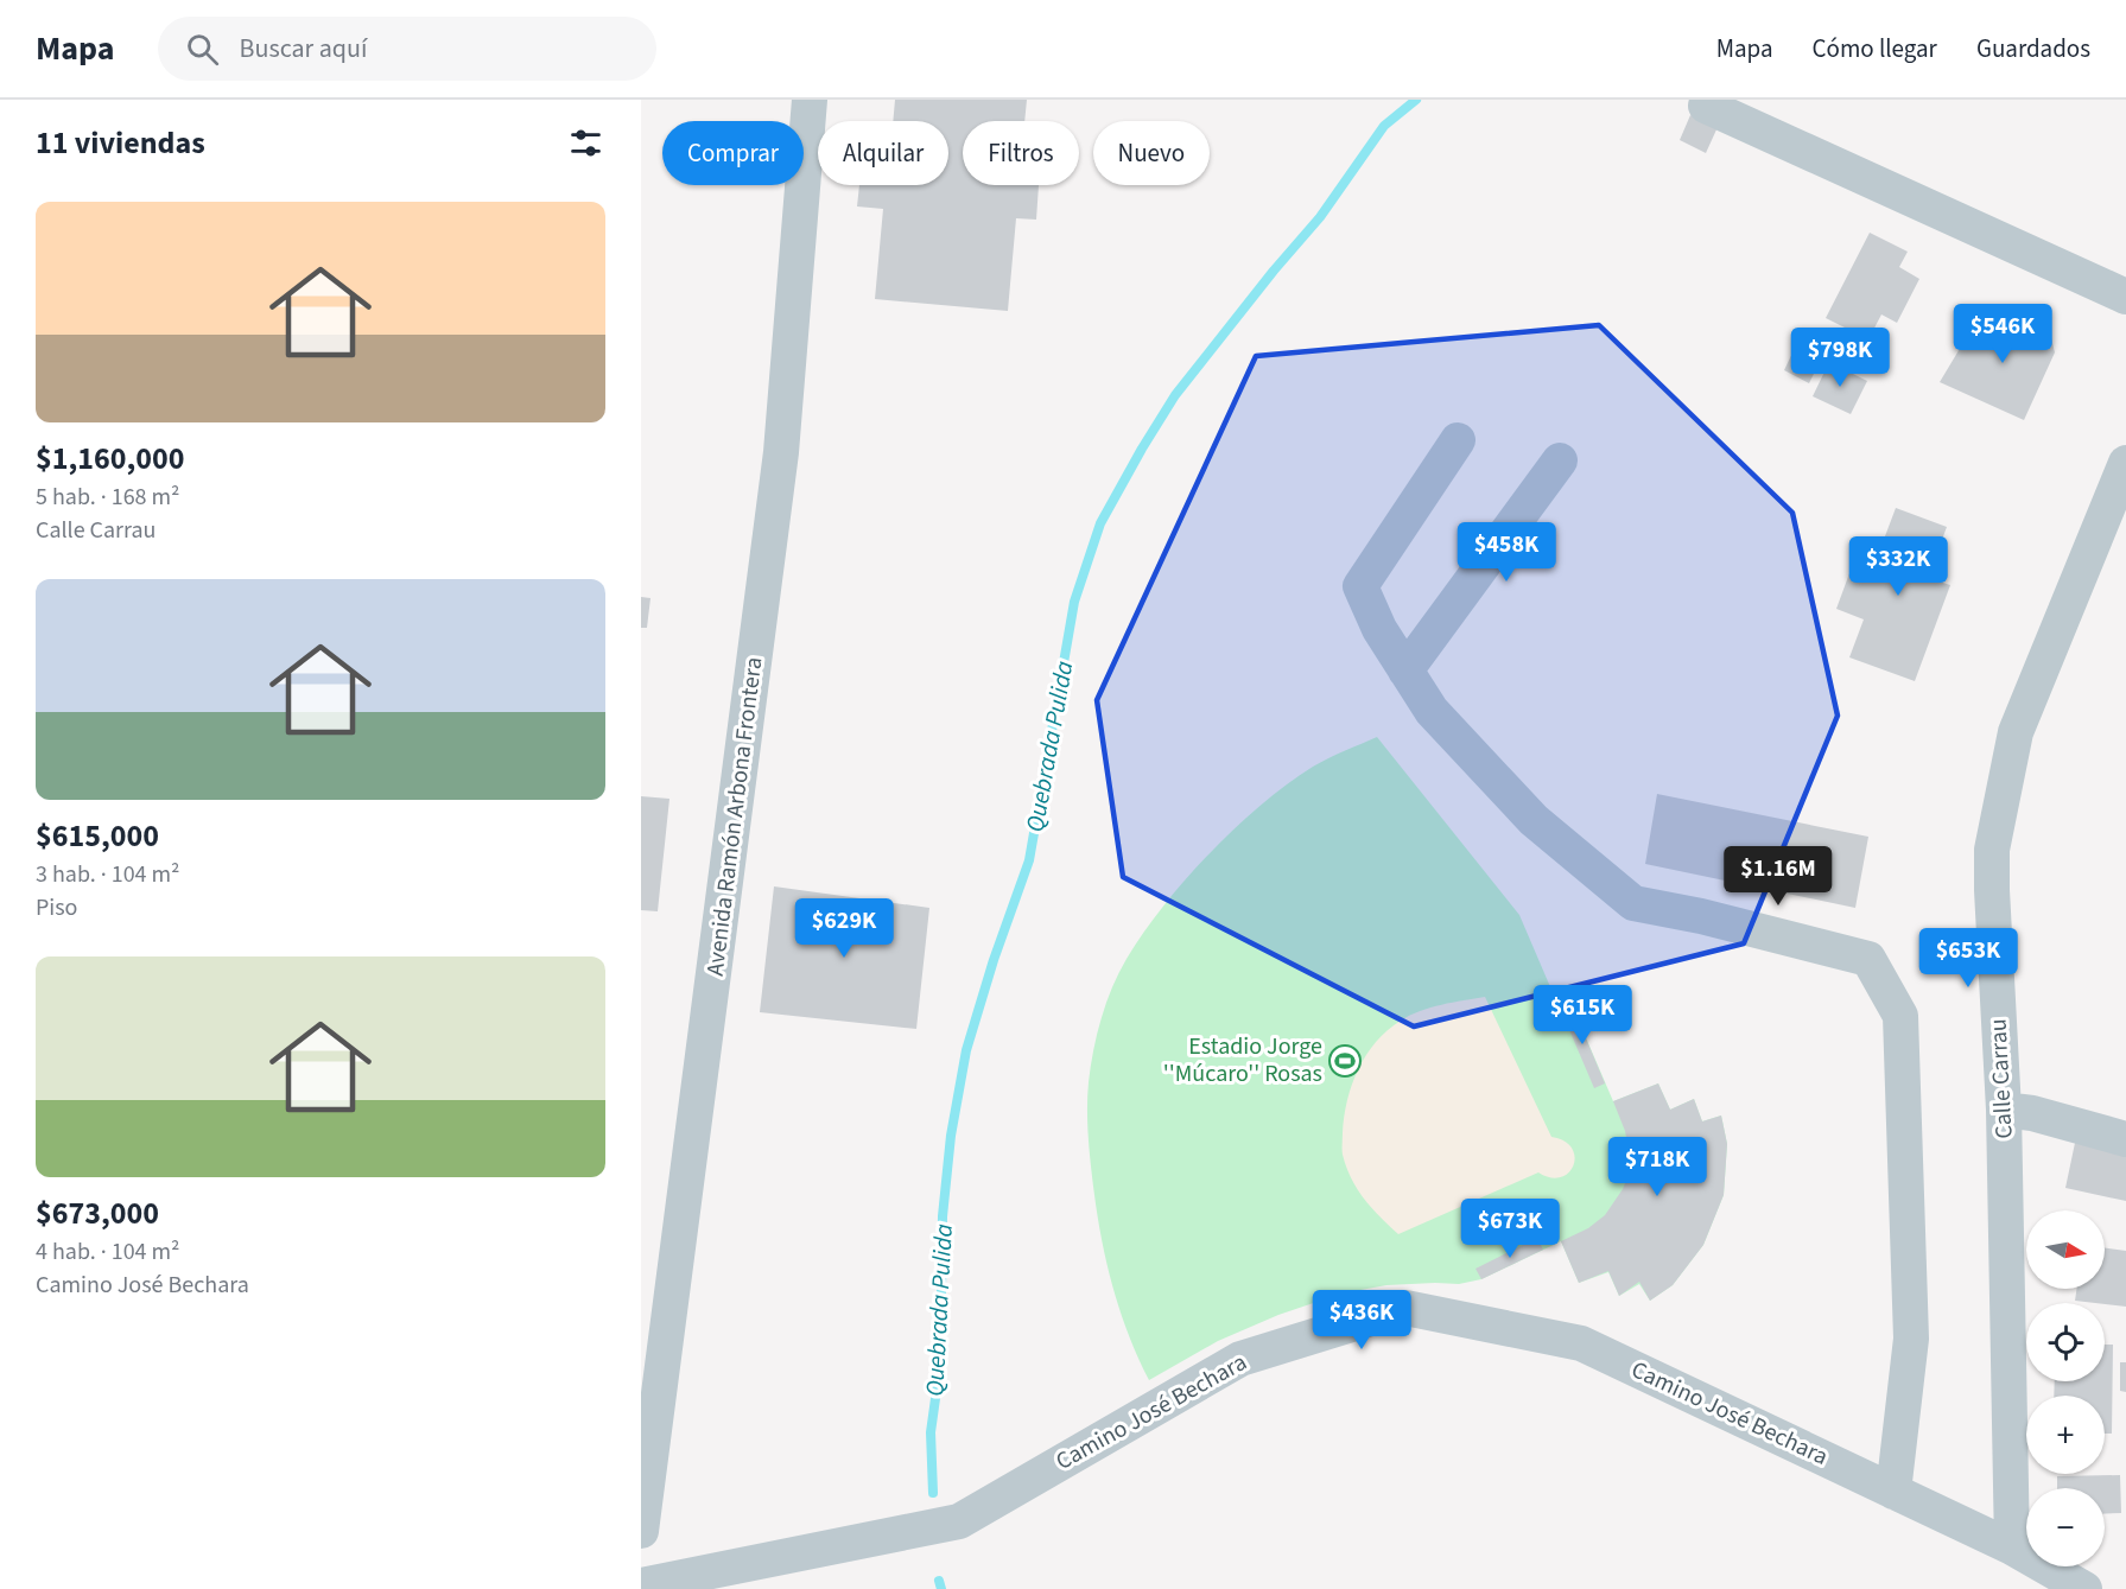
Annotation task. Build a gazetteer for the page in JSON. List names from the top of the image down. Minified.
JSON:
{"streets":{"street":["Avenida Ramón Arbona Frontera","Calle Carrau","Camino José Bechara"]},"crossings":[["Calle Carrau","Camino José Bechara"]],"water":["Quebrada Pulida"],"places":{"sports":["Estadio Jorge ''Múcaro'' Rosas"]},"north":"right","page":{"header":"Mapa","search":"Buscar aquí","nav":["Mapa","Cómo llegar","Guardados"],"heading":"11 viviendas","chip":["Comprar","Alquilar","Filtros","Nuevo"],"list":[{"name":"$1,160,000","note":"5 hab. · 168 m² · Calle Carrau"},{"name":"$615,000","note":"3 hab. · 104 m² · Piso"},{"name":"$673,000","note":"4 hab. · 104 m² · Camino José Bechara"}],"price":["$546K","$798K","$458K","$332K","$1.16M","$629K","$653K","$615K","$718K","$673K","$436K"],"map_buttons":["+","−"]}}
